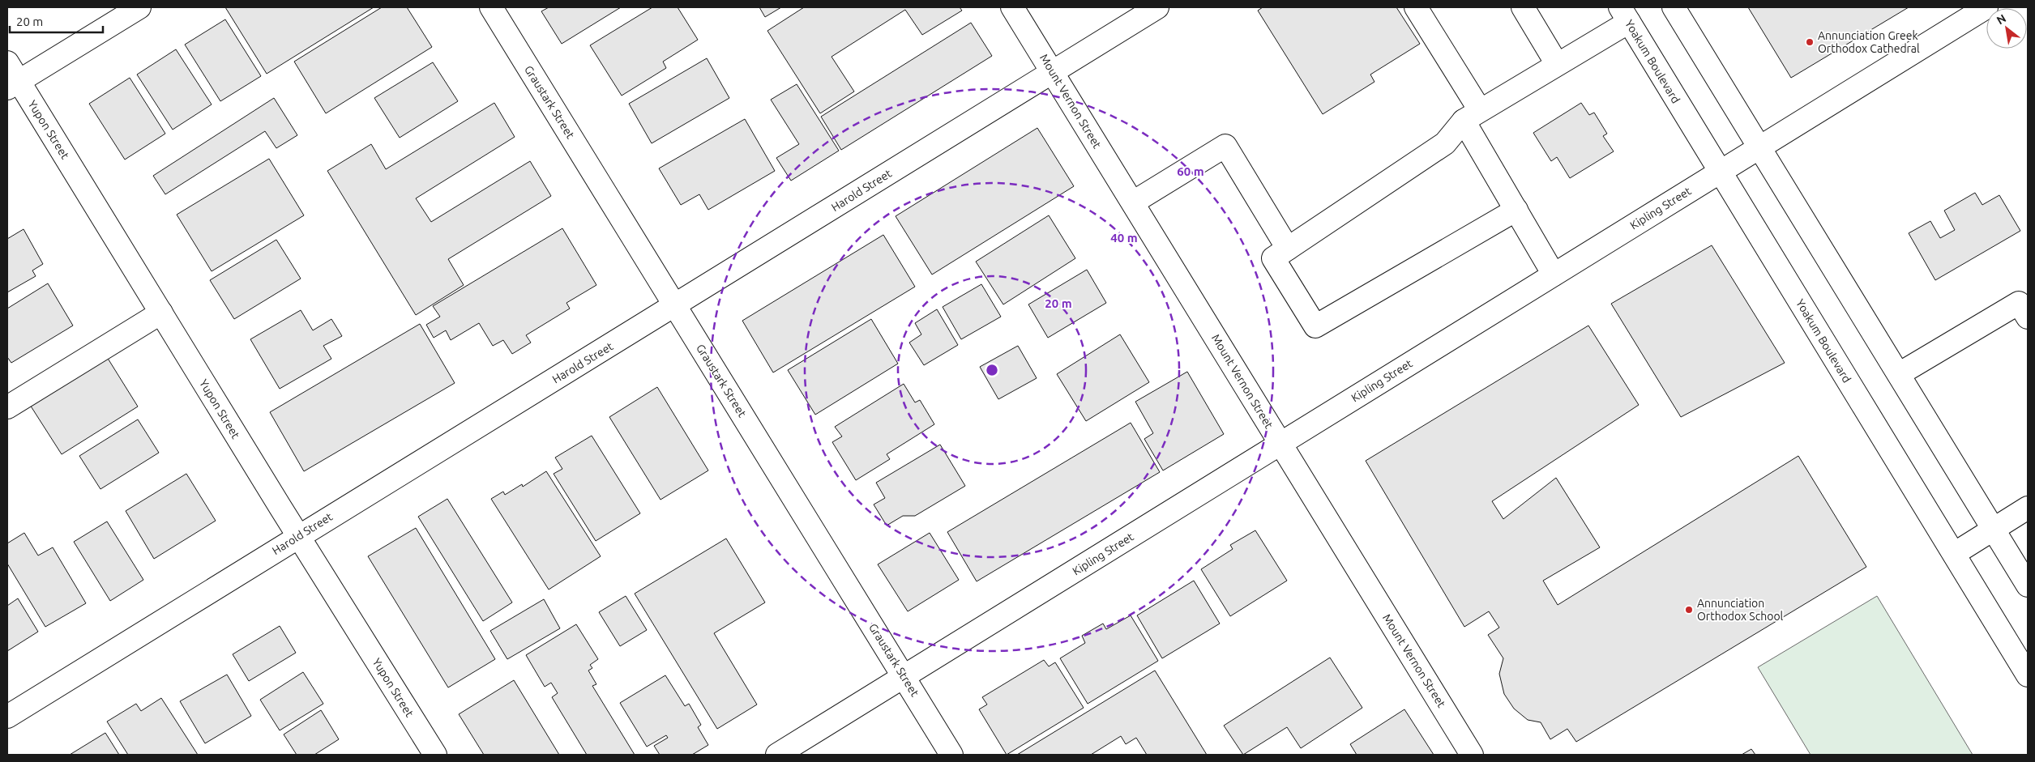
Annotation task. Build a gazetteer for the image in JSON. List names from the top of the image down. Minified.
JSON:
{"streets":{"street":["Yoakum Boulevard","Mount Vernon Street","Graustark Street","Yupon Street","Harold Street","Kipling Street"]},"crossings":[["Yoakum Boulevard","Kipling Street"],["Mount Vernon Street","Harold Street"],["Mount Vernon Street","Kipling Street"],["Graustark Street","Harold Street"],["Graustark Street","Kipling Street"],["Yupon Street","Harold Street"]],"places":["Annunciation Greek Orthodox Cathedral","Annunciation Orthodox School"],"scale_bar":"20 m","north":"top left","rings":["60 m","40 m","20 m"]}
